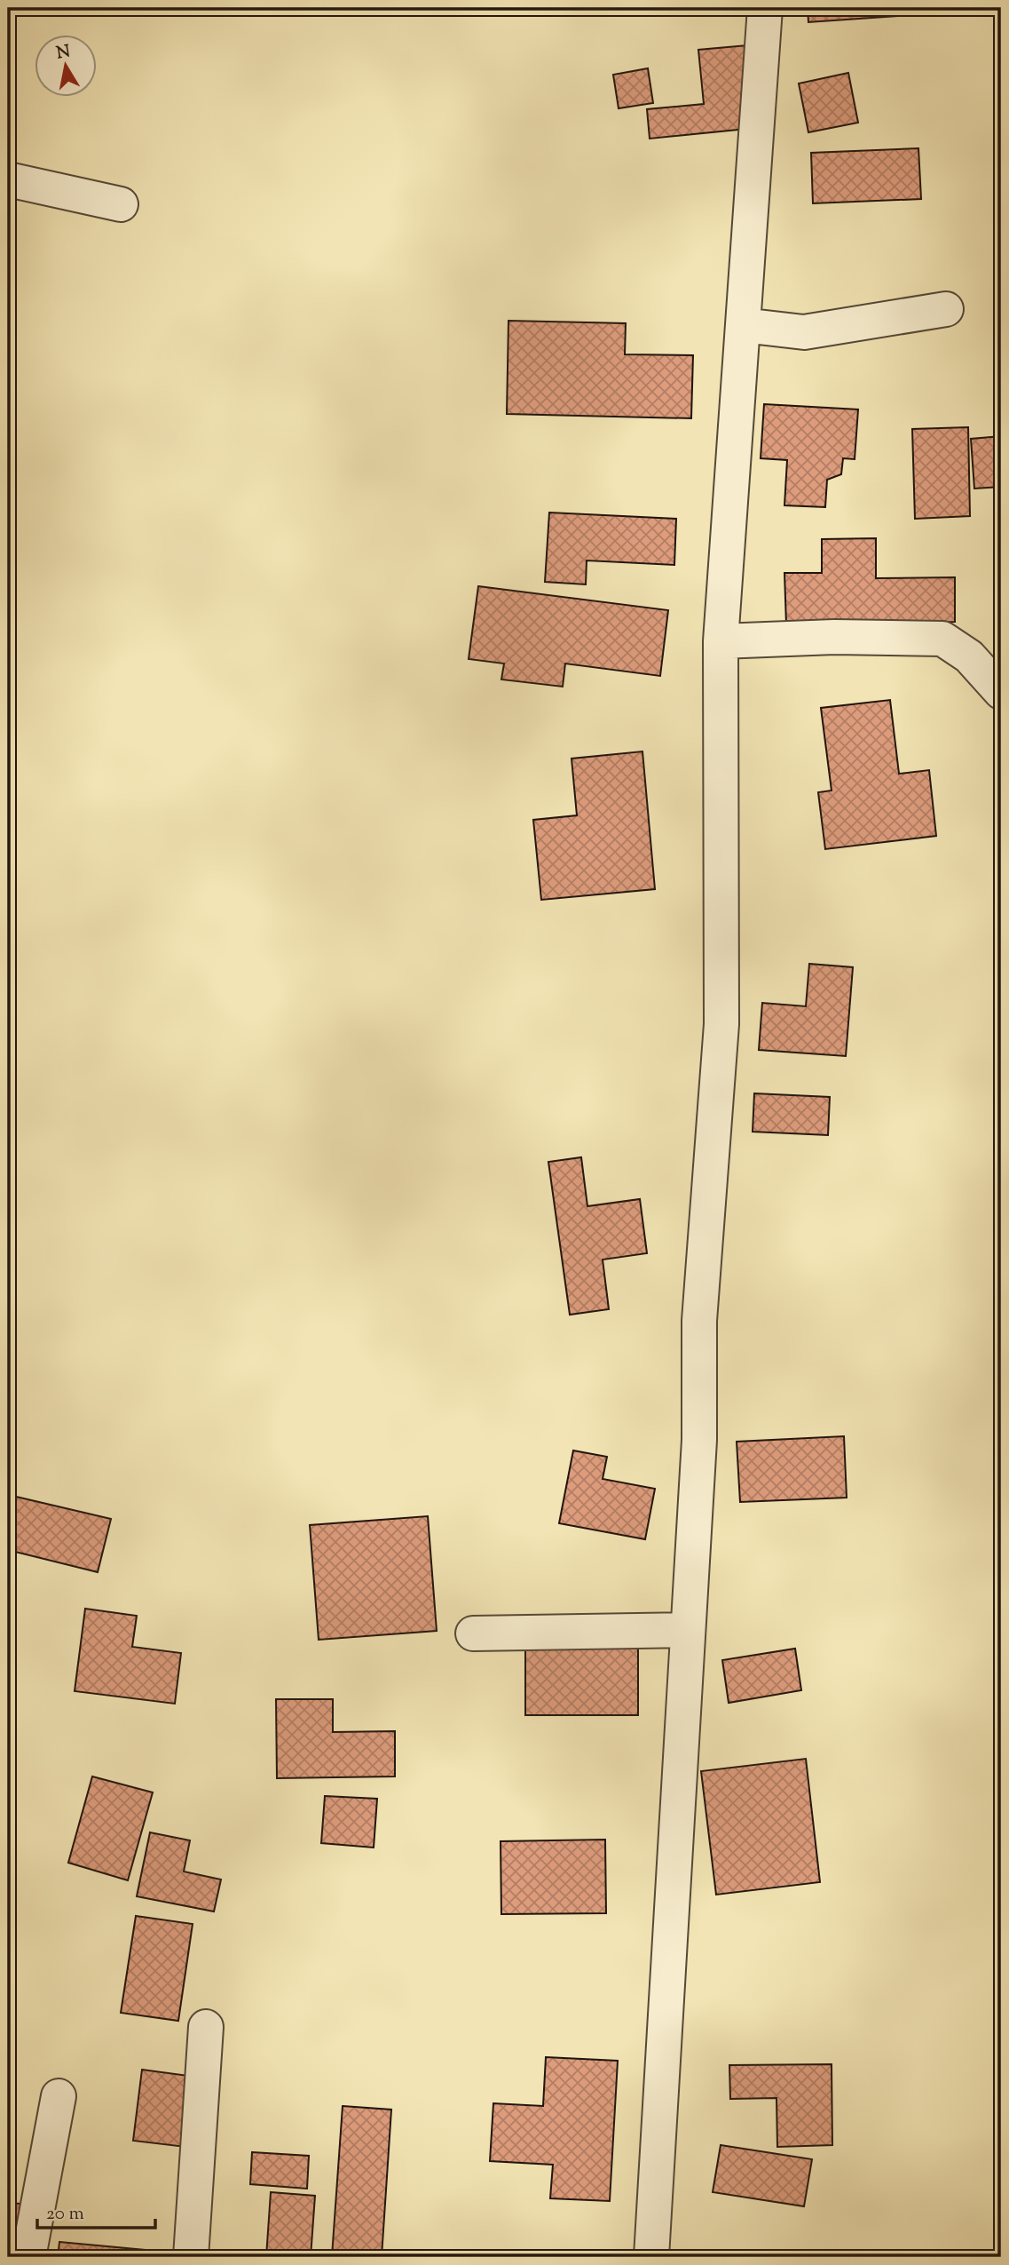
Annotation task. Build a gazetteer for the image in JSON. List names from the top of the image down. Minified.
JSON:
{"scale_bar":"20 m","north":"top"}
